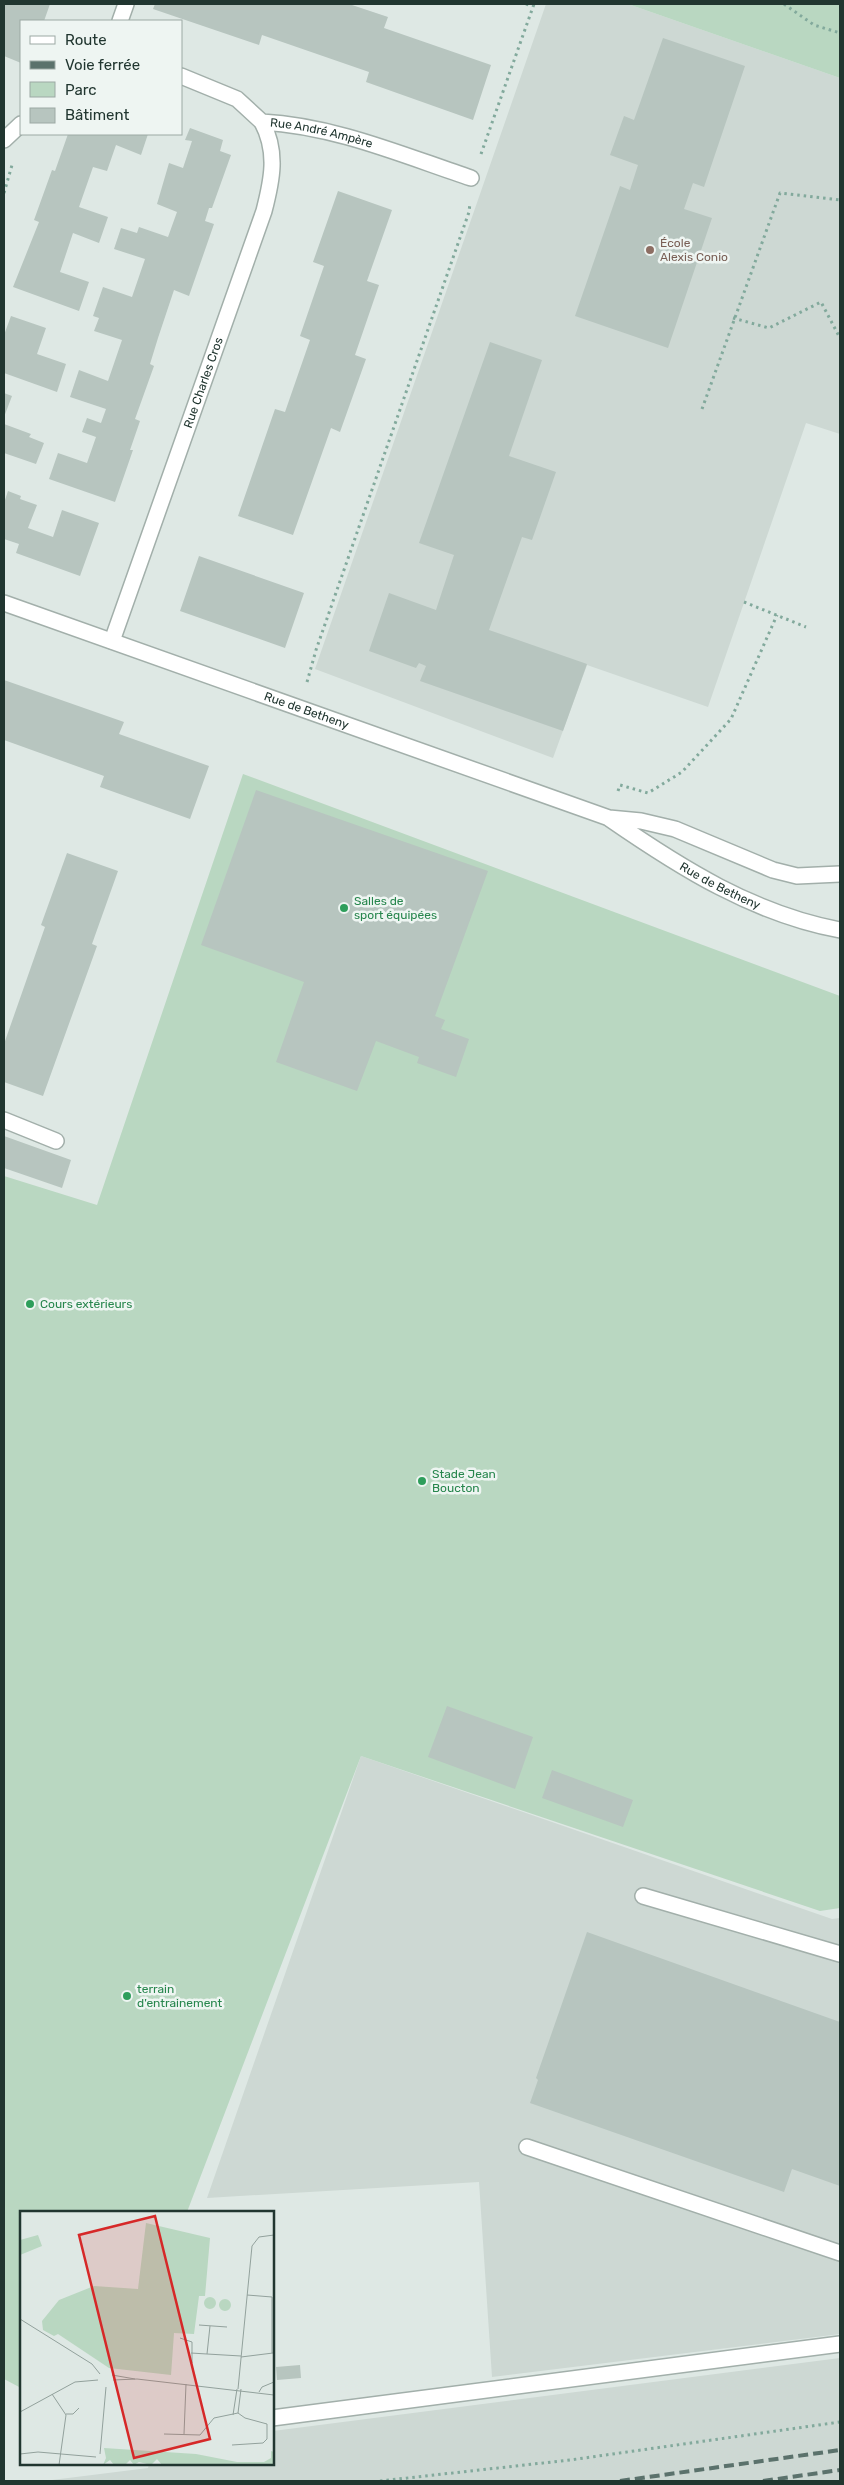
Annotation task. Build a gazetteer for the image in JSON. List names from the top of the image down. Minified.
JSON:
{"streets":{"street":["Rue André Ampère","Rue Charles Cros","Rue de Betheny"]},"crossings":[["Rue André Ampère","Rue Charles Cros"],["Rue Charles Cros","Rue de Betheny"]],"places":["École Alexis Conio","Salles de sport équipées","Cours extérieurs","Stade Jean Boucton","terrain d'entrainement"],"legend":["Route","Voie ferrée","Parc","Bâtiment"]}
